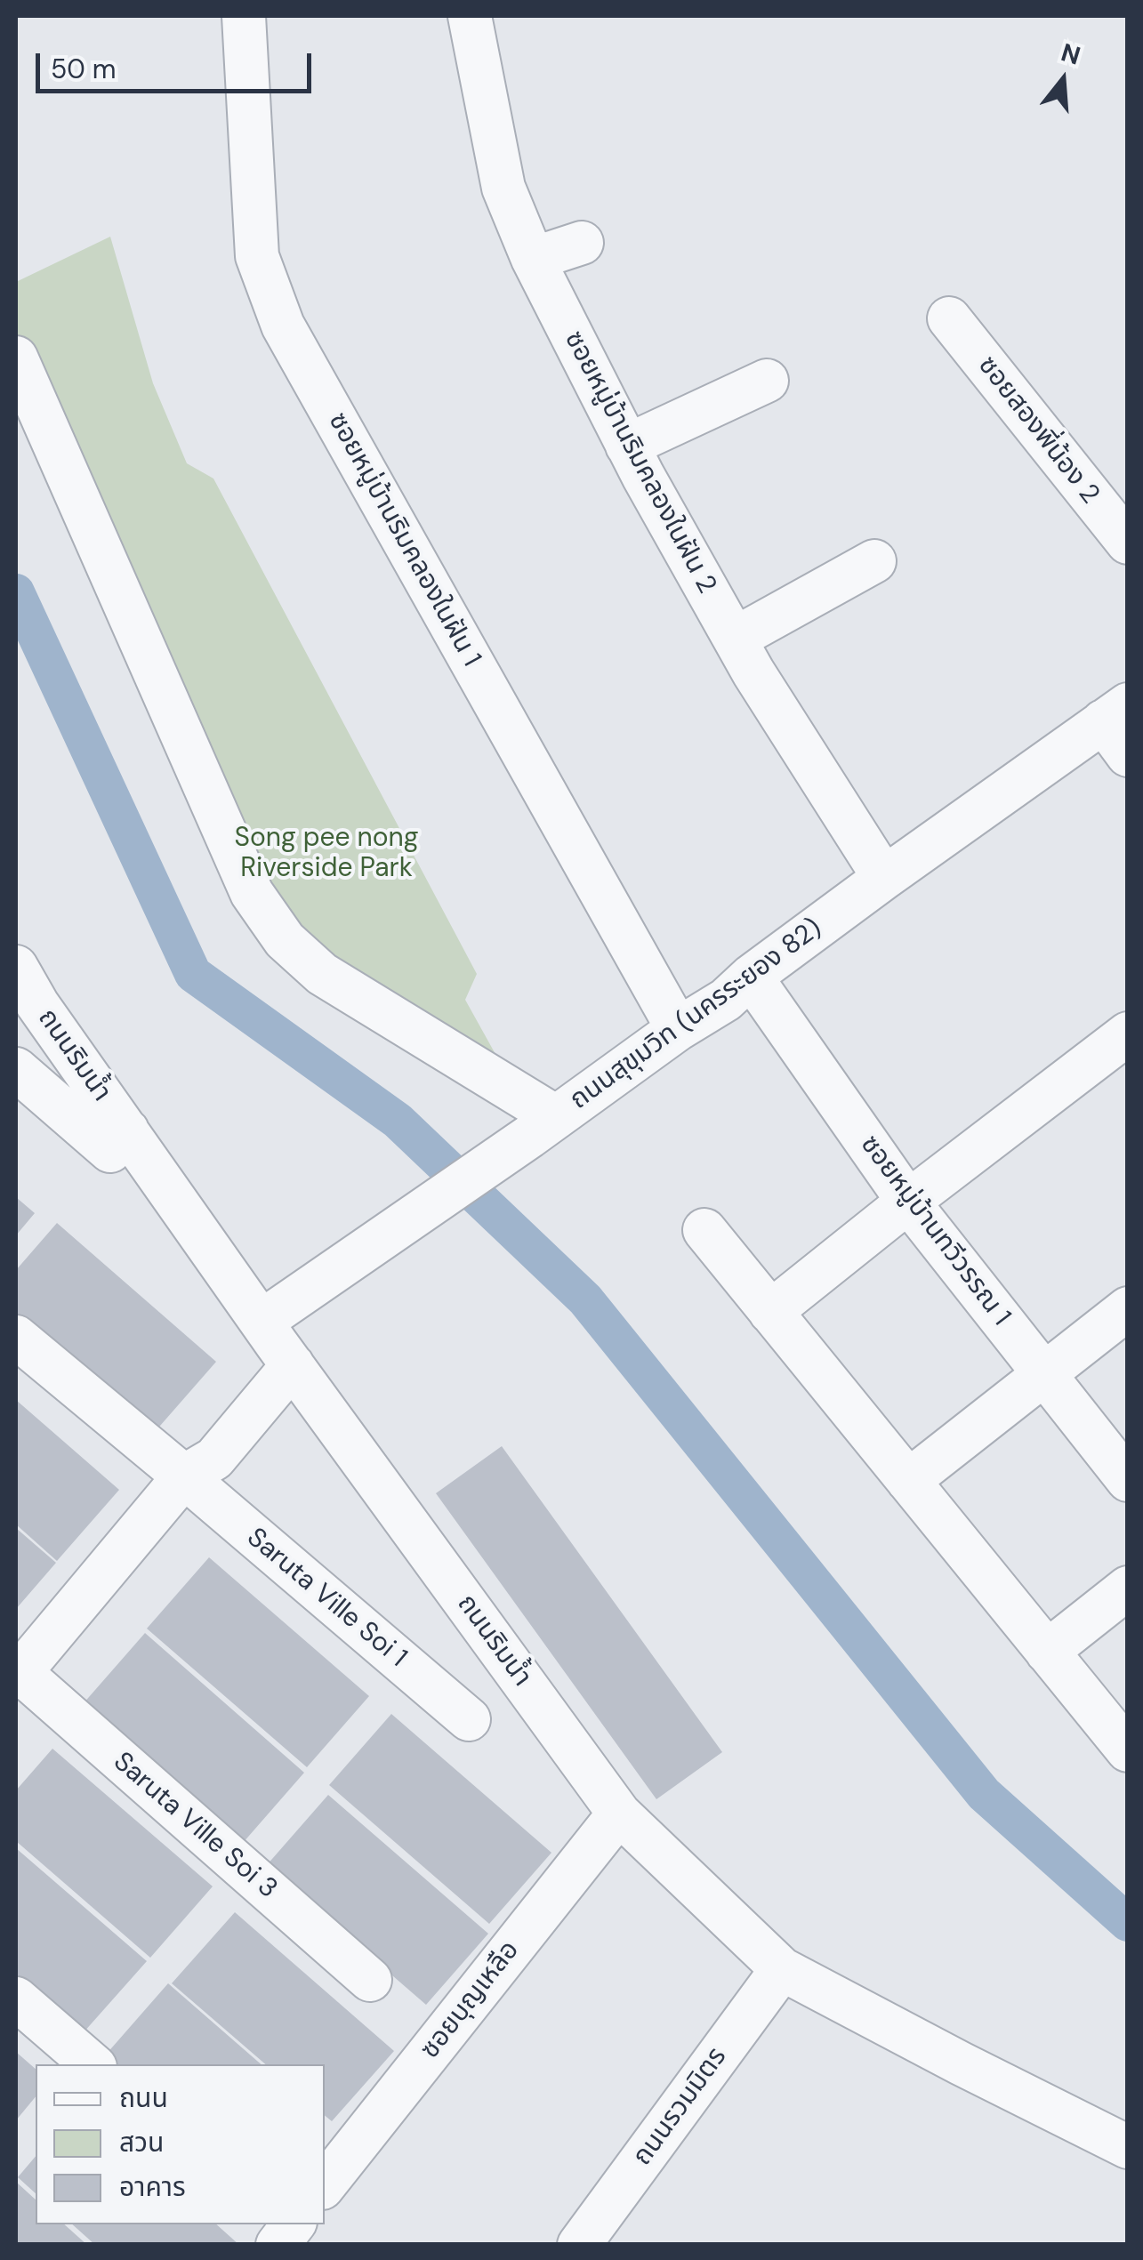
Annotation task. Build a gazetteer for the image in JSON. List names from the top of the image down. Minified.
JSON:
{"streets":{"street":["ซอยสองพี่น้อง 2","ซอยหมู่บ้านริมคลองในฝัน 2","ซอยหมู่บ้านริมคลองในฝัน 1","ถนนสุขุมวิท (นครระยอง 82)","ถนนริมน้ำ","ซอยหมู่บ้านทวีวรรณ 1","Saruta Ville Soi 1","Saruta Ville Soi 3","ซอยบุญเหลือ","ถนนรวมมิตร"]},"crossings":[["ซอยหมู่บ้านริมคลองในฝัน 2","ถนนสุขุมวิท (นครระยอง 82)"],["ซอยหมู่บ้านริมคลองในฝัน 1","ถนนสุขุมวิท (นครระยอง 82)"],["ถนนสุขุมวิท (นครระยอง 82)","ถนนริมน้ำ"],["ถนนสุขุมวิท (นครระยอง 82)","ซอยหมู่บ้านทวีวรรณ 1"],["ถนนสุขุมวิท (นครระยอง 82)","Saruta Ville Soi 1"],["ถนนสุขุมวิท (นครระยอง 82)","Saruta Ville Soi 3"],["ถนนริมน้ำ","ซอยบุญเหลือ"],["ถนนริมน้ำ","ถนนรวมมิตร"]],"parks":["Song pee nong Riverside Park"],"legend":["ถนน","สวน","อาคาร"],"scale_bar":"50 m","north":"top"}
